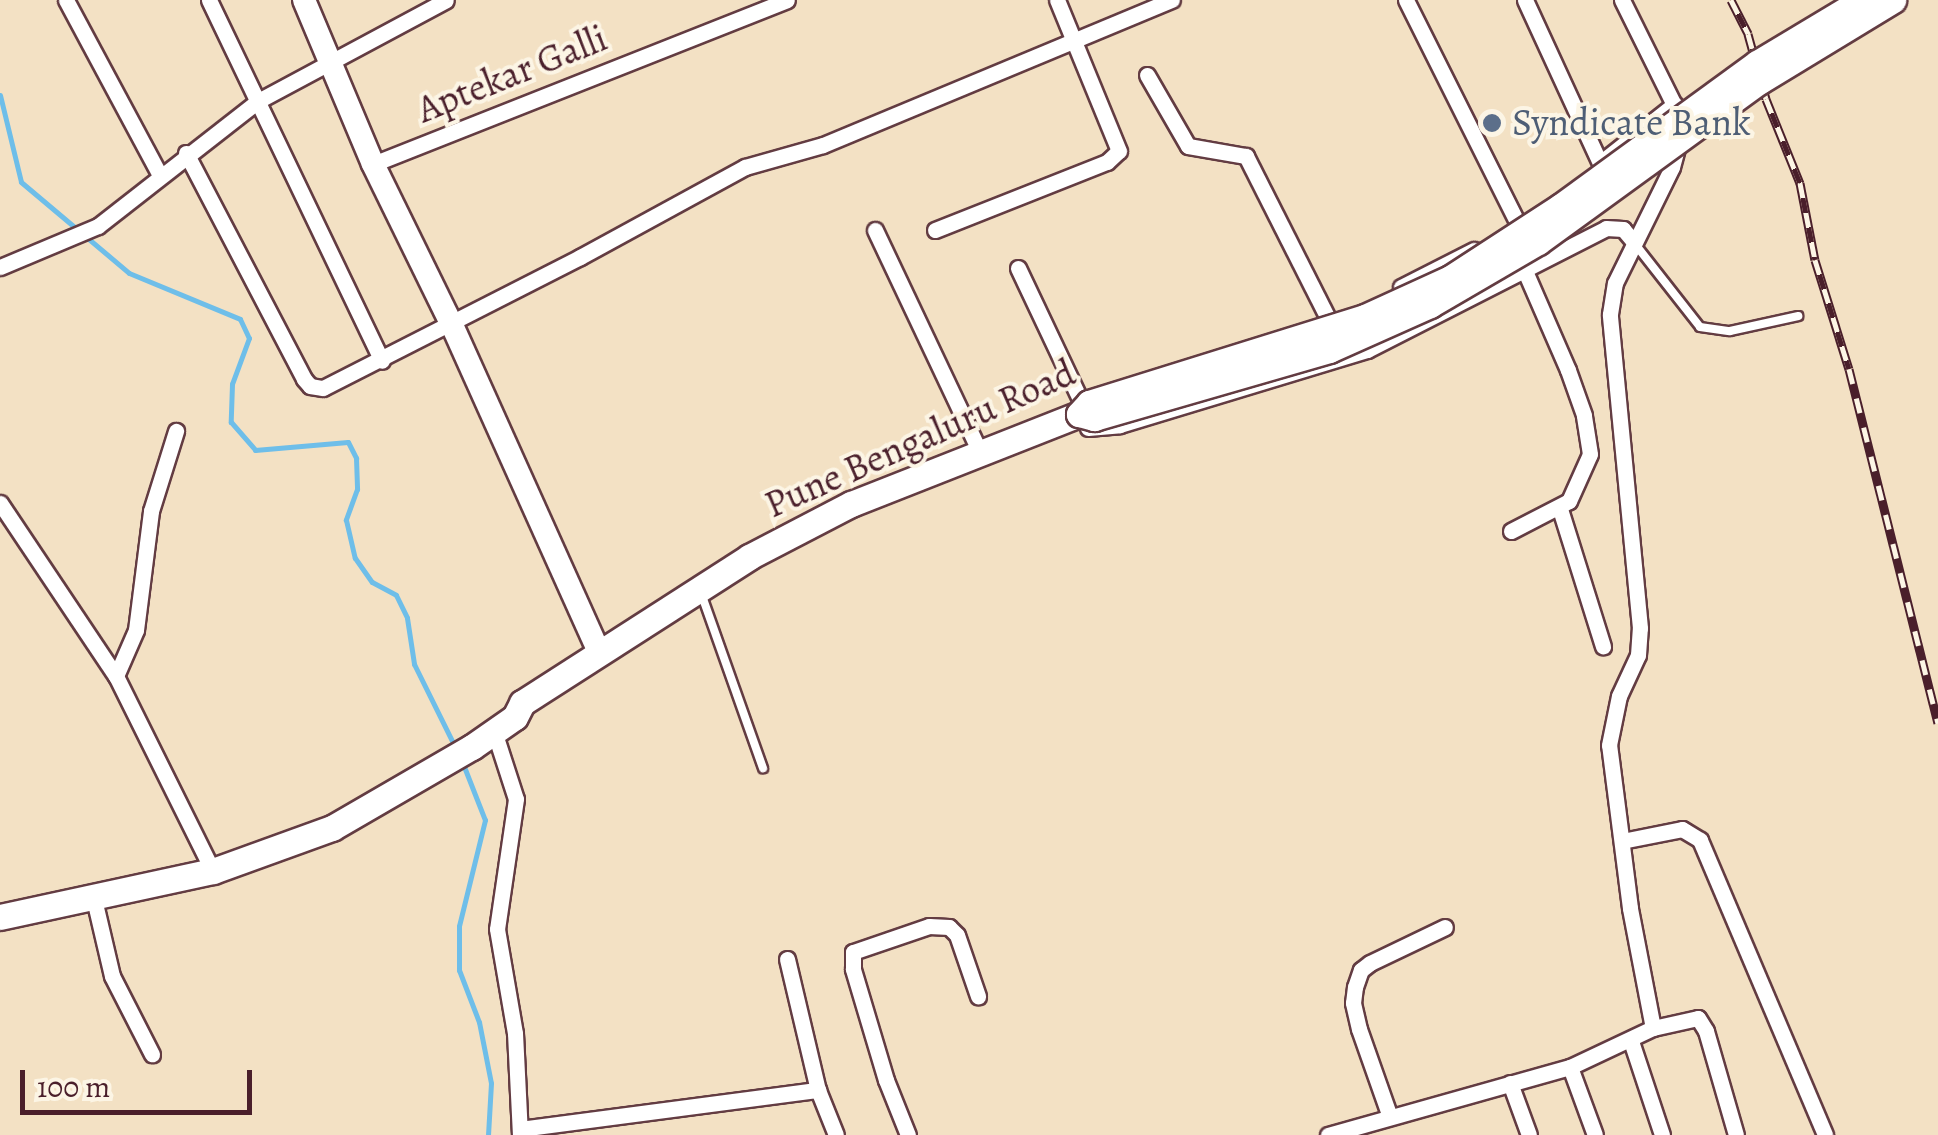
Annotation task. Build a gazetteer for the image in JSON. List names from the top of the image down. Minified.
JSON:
{"streets":{"main road":["Pune Bengaluru Road"],"street":["Aptekar Galli"]},"places":["Syndicate Bank"],"scale_bar":"100 m"}
